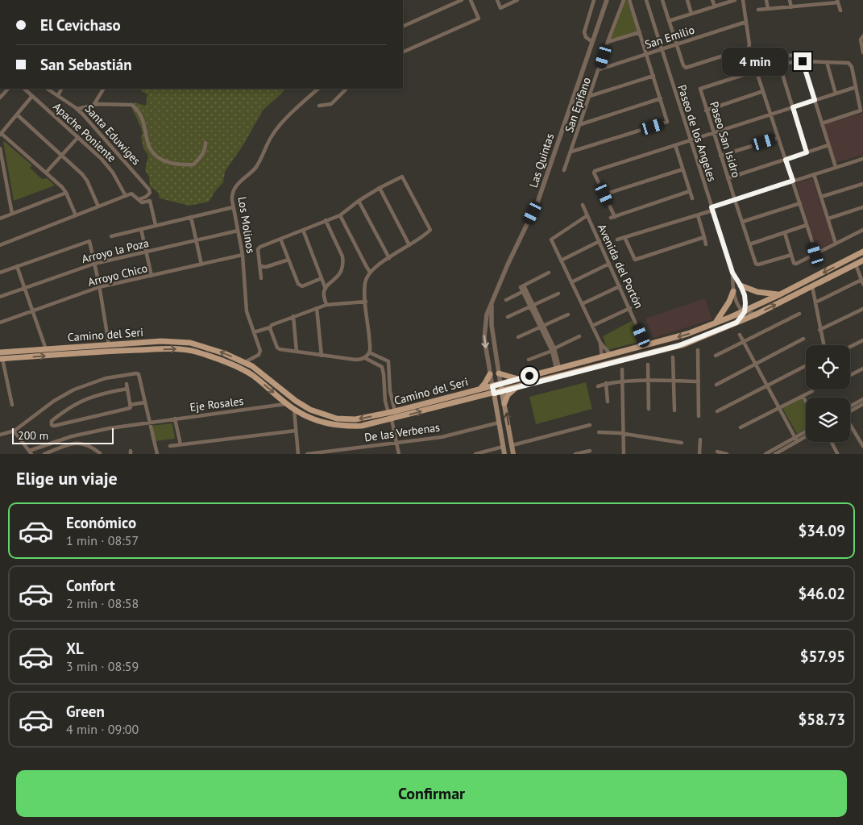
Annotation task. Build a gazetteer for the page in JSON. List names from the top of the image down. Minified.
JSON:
{"streets":{"main road":["Camino del Seri"],"street":["San Emilio","San Epifano","Apache Poniente","Paseo de los Angeles","Santa Eduwiges","Paseo San Isidro","Las Quintas","Los Molinos","Arroyo la Poza","Avenida del Portón","Arroyo Chico","Eje Rosales","De las Verbenas"]},"crossings":[["San Emilio","San Epifano"],["San Emilio","Paseo de los Angeles"],["Las Quintas","Camino del Seri"],["Los Molinos","Arroyo la Poza"],["Los Molinos","Arroyo Chico"],["Los Molinos","Camino del Seri"],["Camino del Seri","Eje Rosales"]],"scale_bar":"200 m","page":{"banner":["El Cevichaso","San Sebastián"],"bubble":"4 min","scale":"200 m","heading":"Elige un viaje","list":[{"name":"Económico","note":"1 min · 08:57","value":"$34.09"},{"name":"Confort","note":"2 min · 08:58","value":"$46.02"},{"name":"XL","note":"3 min · 08:59","value":"$57.95"},{"name":"Green","note":"4 min · 09:00","value":"$58.73"}],"buttons":"Confirmar"}}
